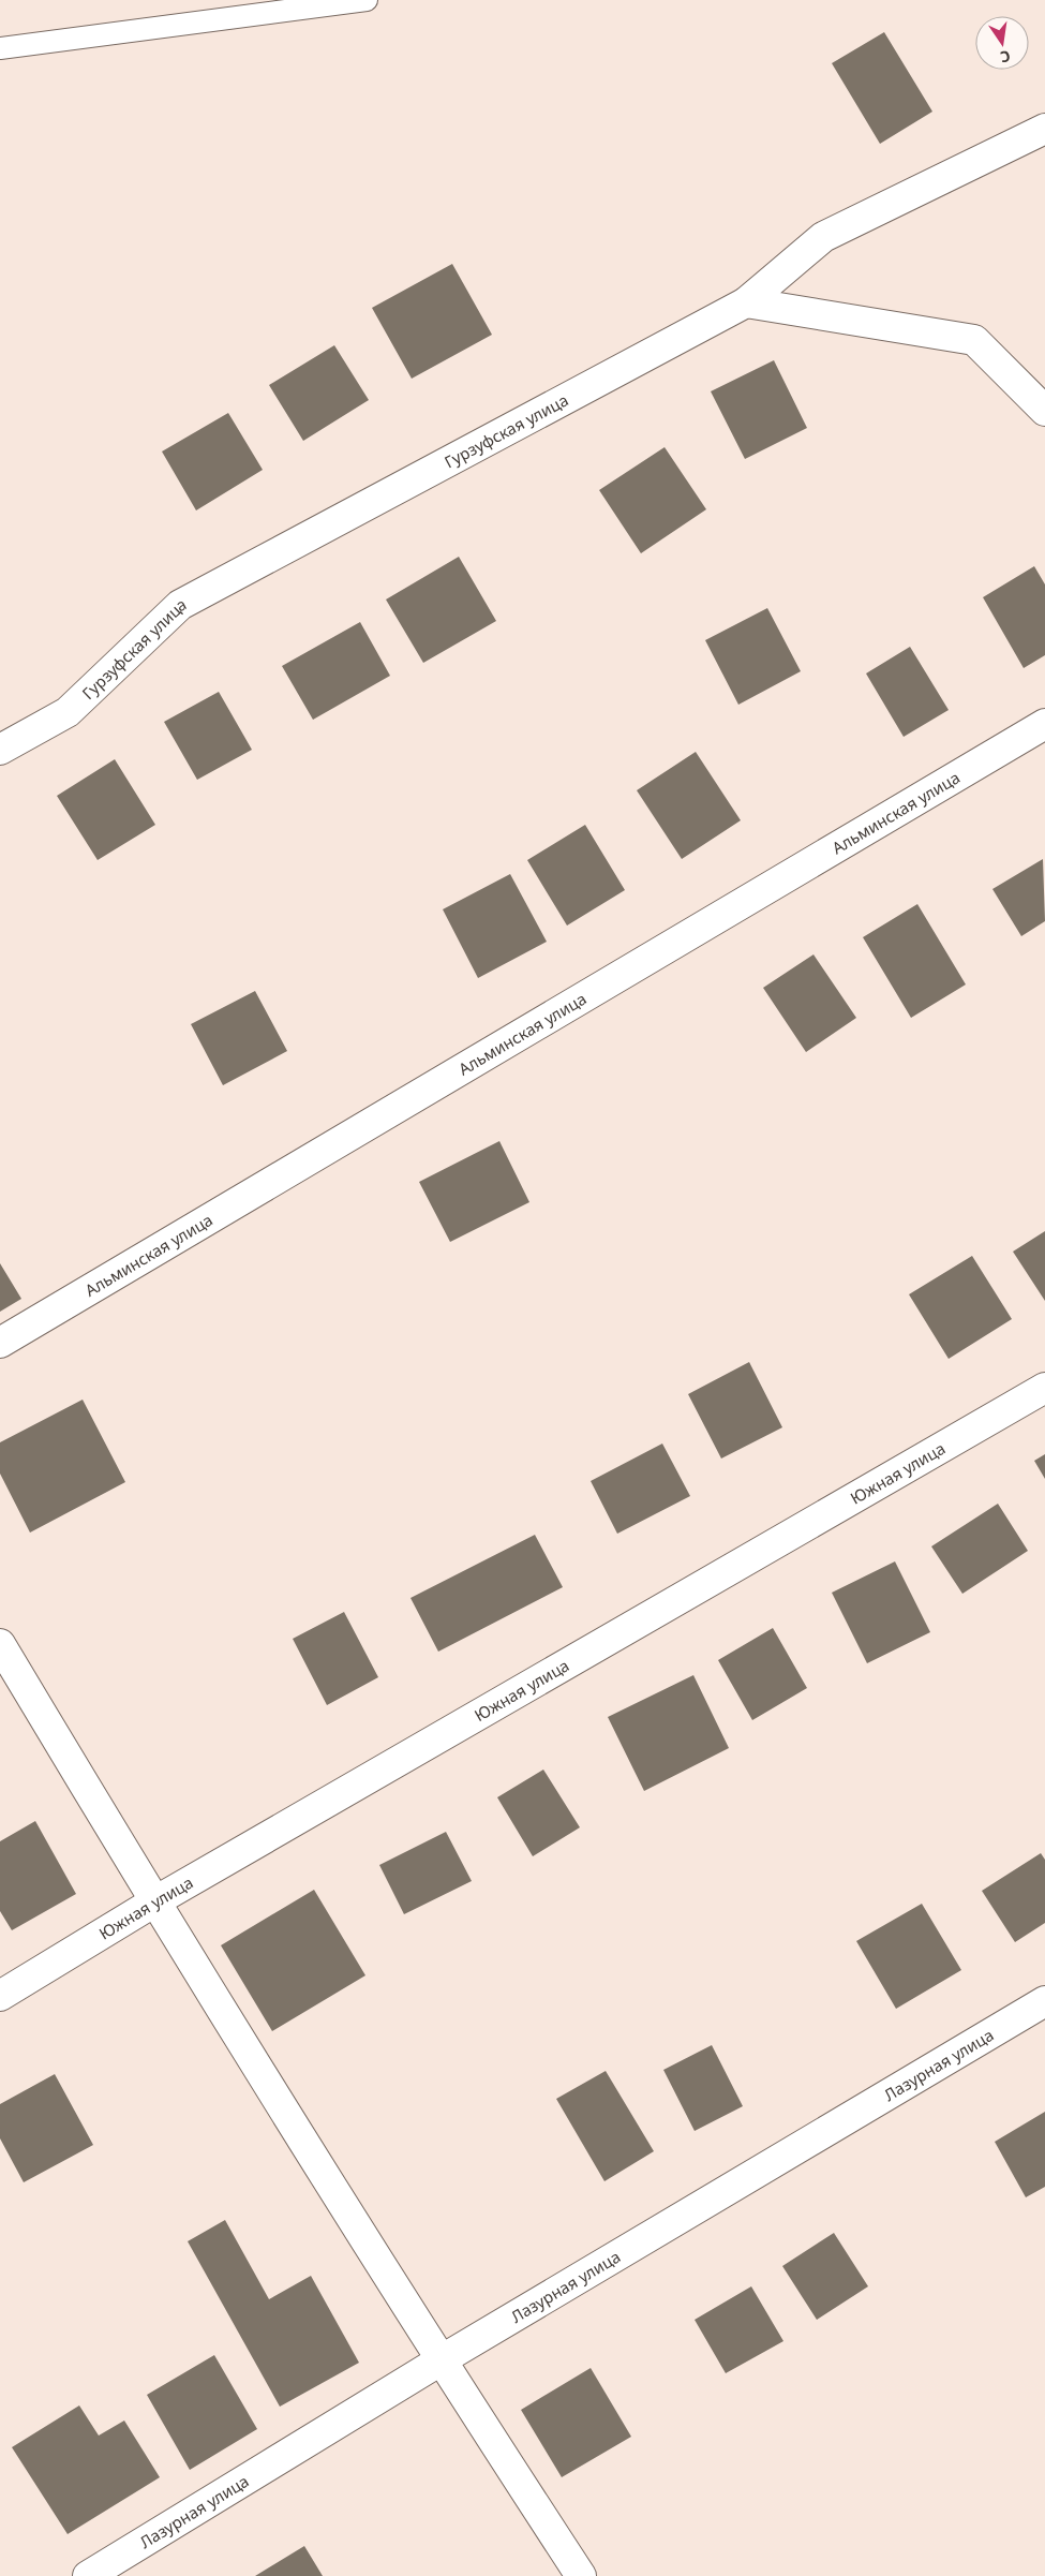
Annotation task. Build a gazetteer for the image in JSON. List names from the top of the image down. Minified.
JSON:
{"streets":{"street":["Гурзуфская улица","Альминская улица","Южная улица","Лазурная улица"]},"north":"bottom"}
